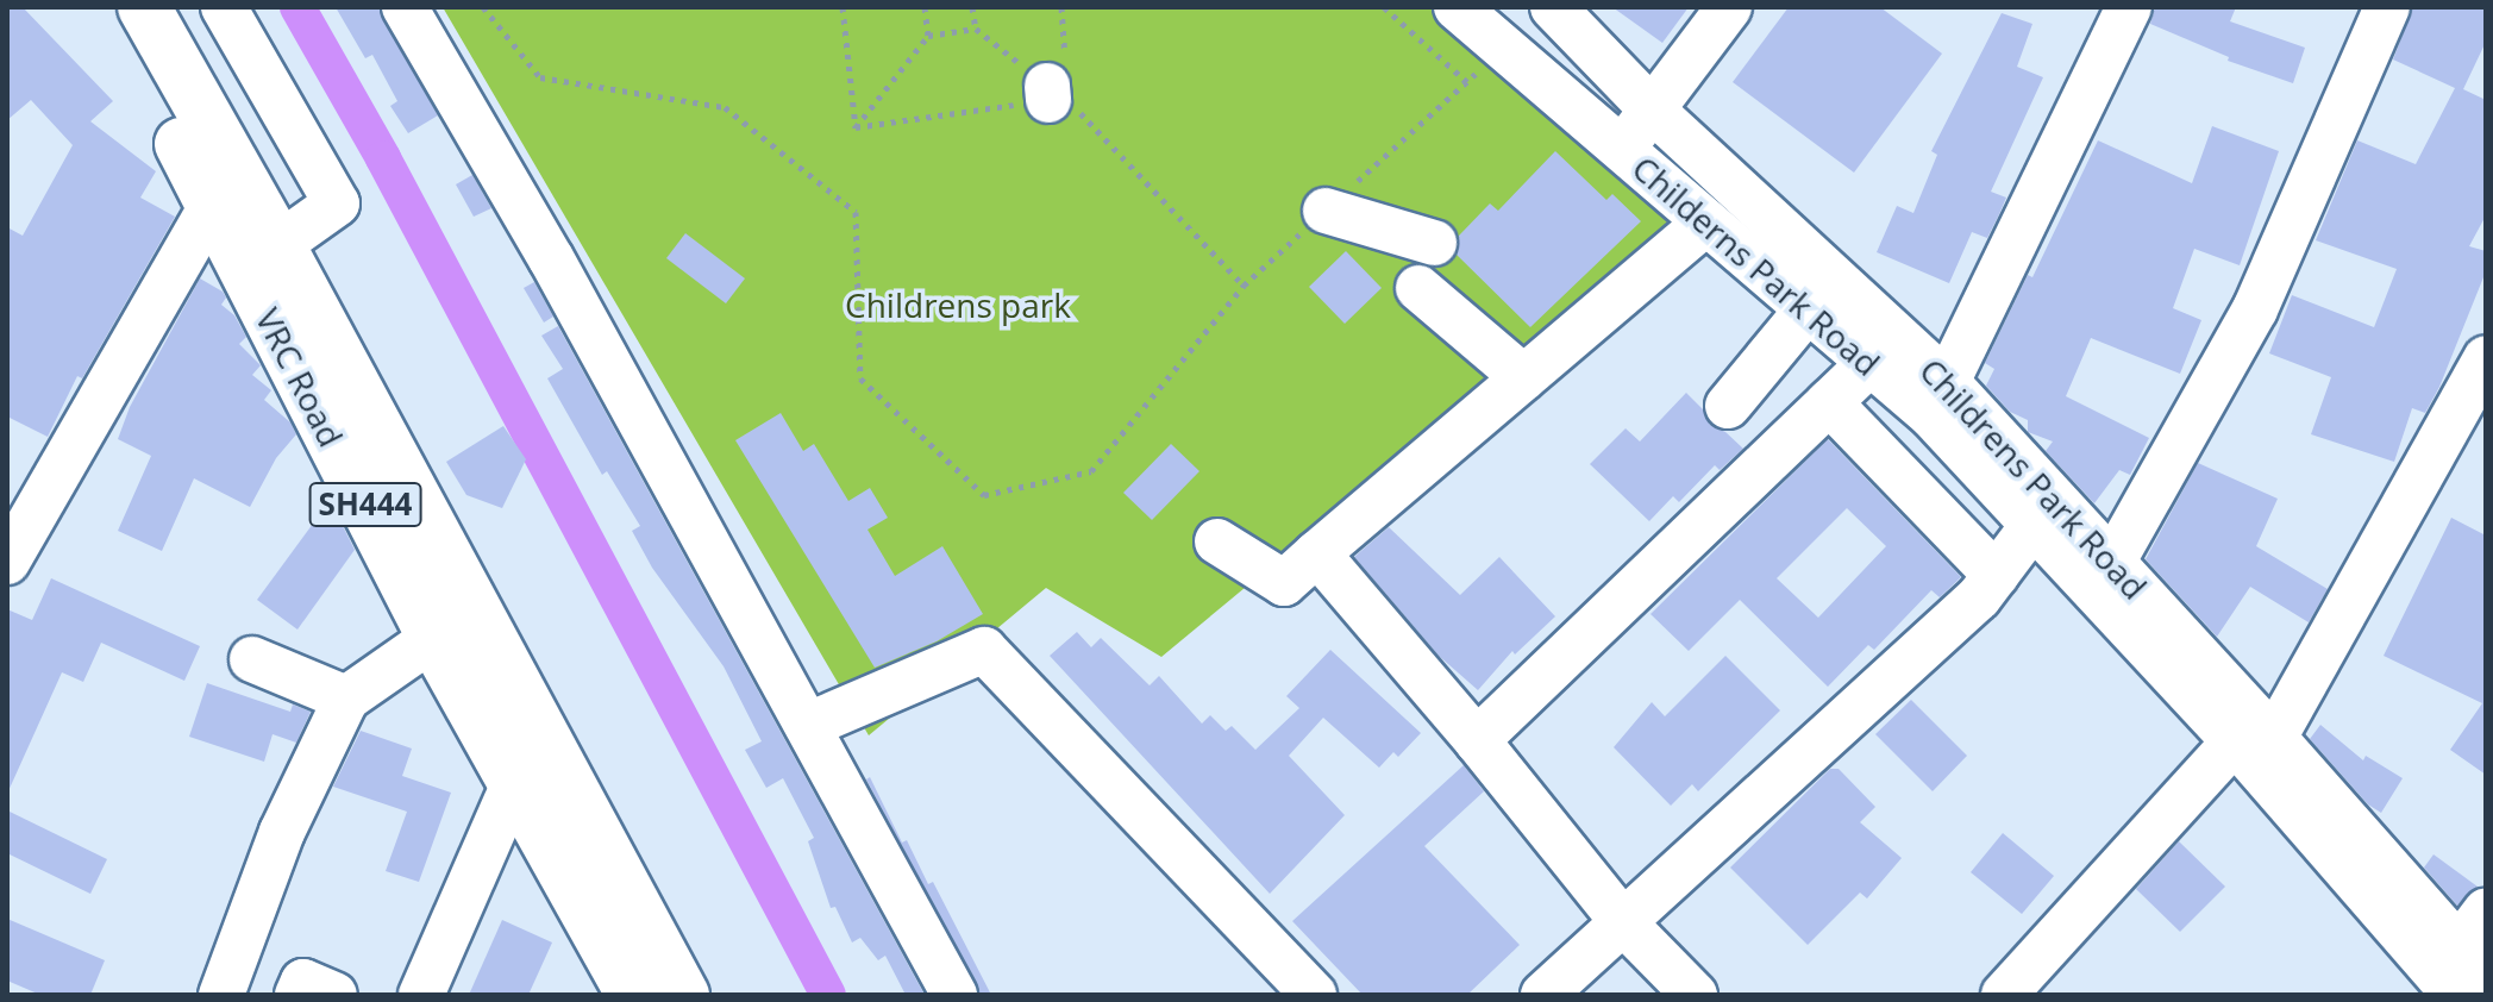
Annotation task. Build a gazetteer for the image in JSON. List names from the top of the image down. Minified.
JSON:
{"streets":{"main road":["VRC Road","SH444"],"street":["Childerns Park Road","Childrens Park Road"]},"crossings":[["Childerns Park Road","Childrens Park Road"]],"parks":["Childrens park"]}
